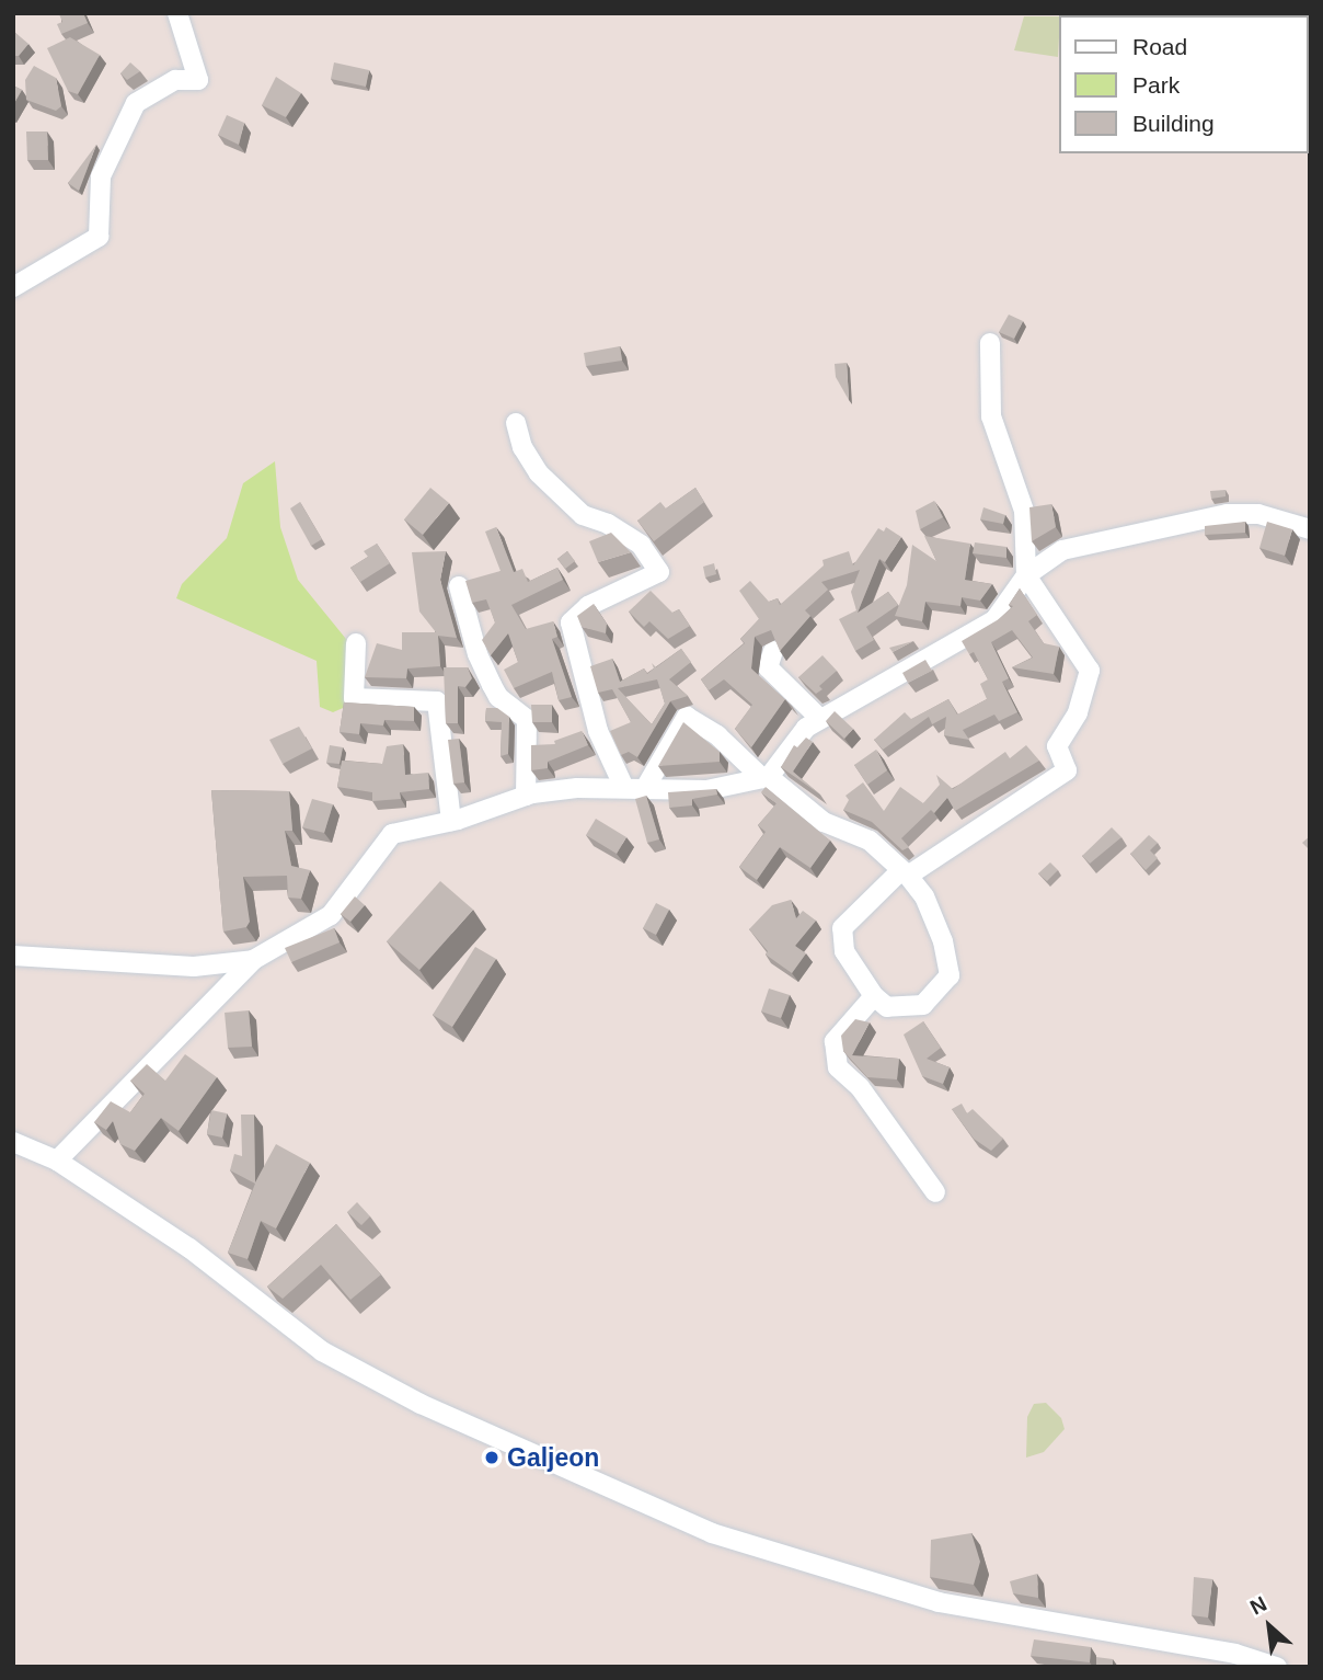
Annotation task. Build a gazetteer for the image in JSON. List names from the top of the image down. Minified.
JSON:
{"places":["Galjeon"],"legend":["Road","Park","Building"],"north":"top left"}
